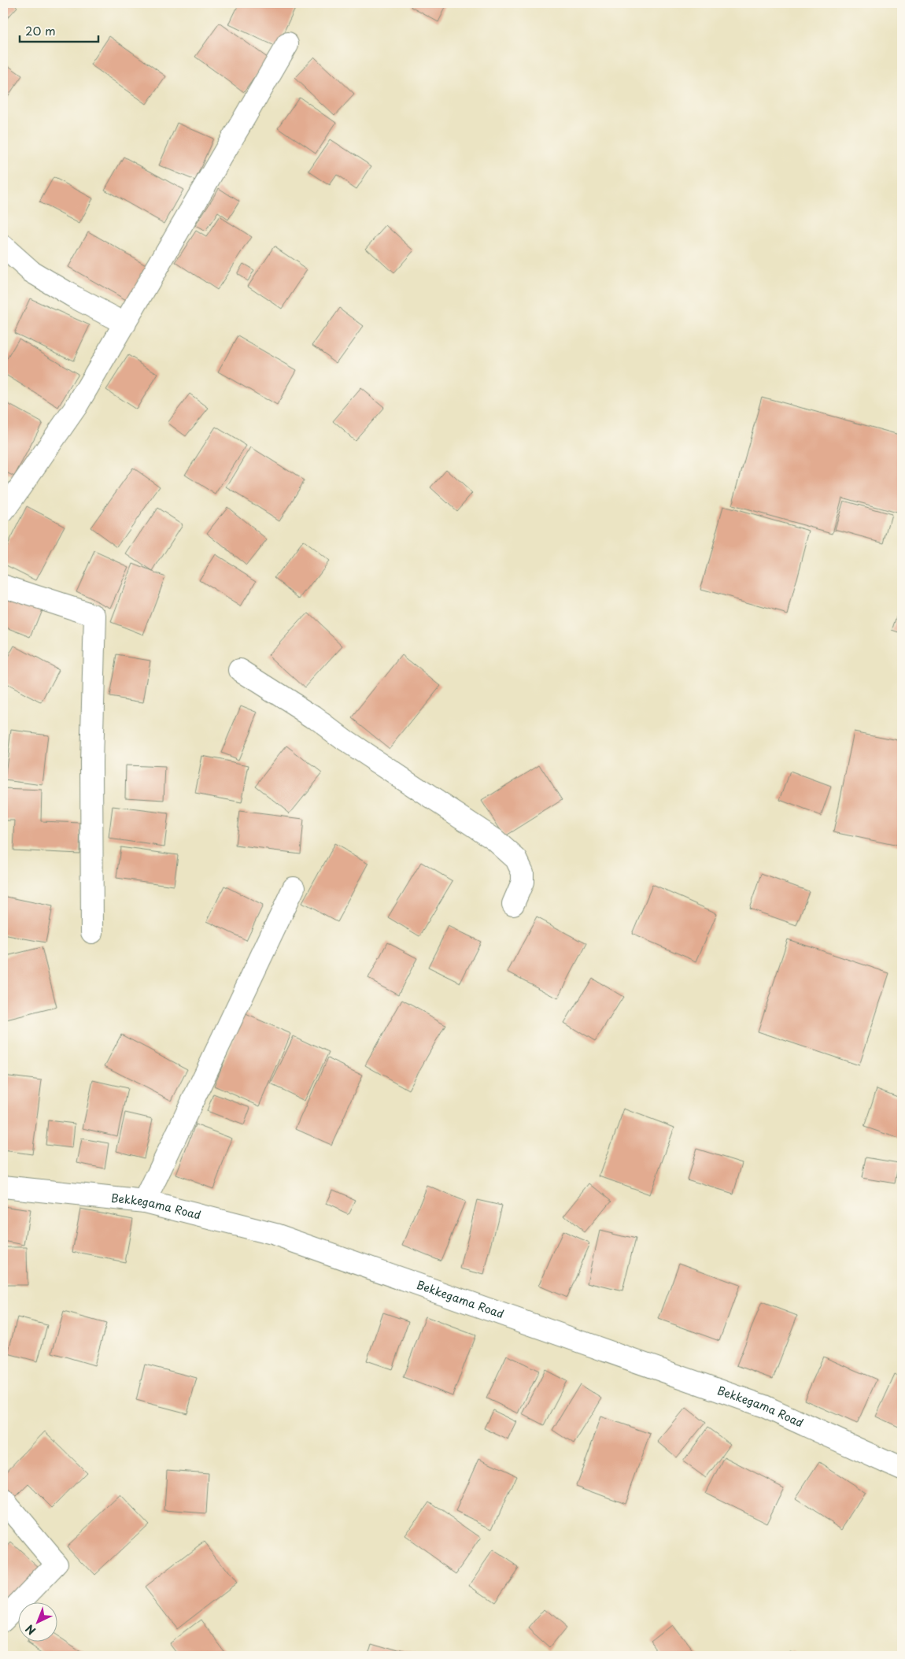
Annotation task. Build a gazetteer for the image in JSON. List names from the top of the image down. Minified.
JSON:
{"streets":{"street":["Bekkegama Road"]},"scale_bar":"20 m","north":"bottom left"}
